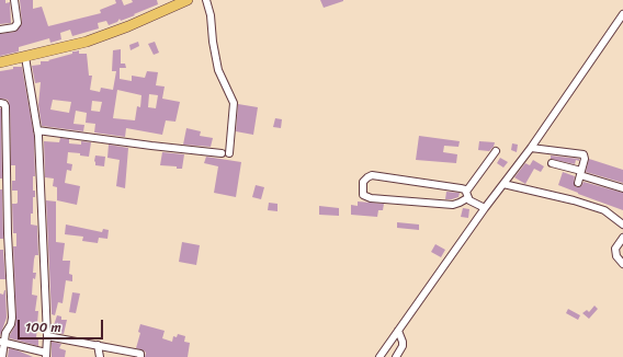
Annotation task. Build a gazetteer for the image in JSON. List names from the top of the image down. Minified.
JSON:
{"scale_bar":"100 m"}
